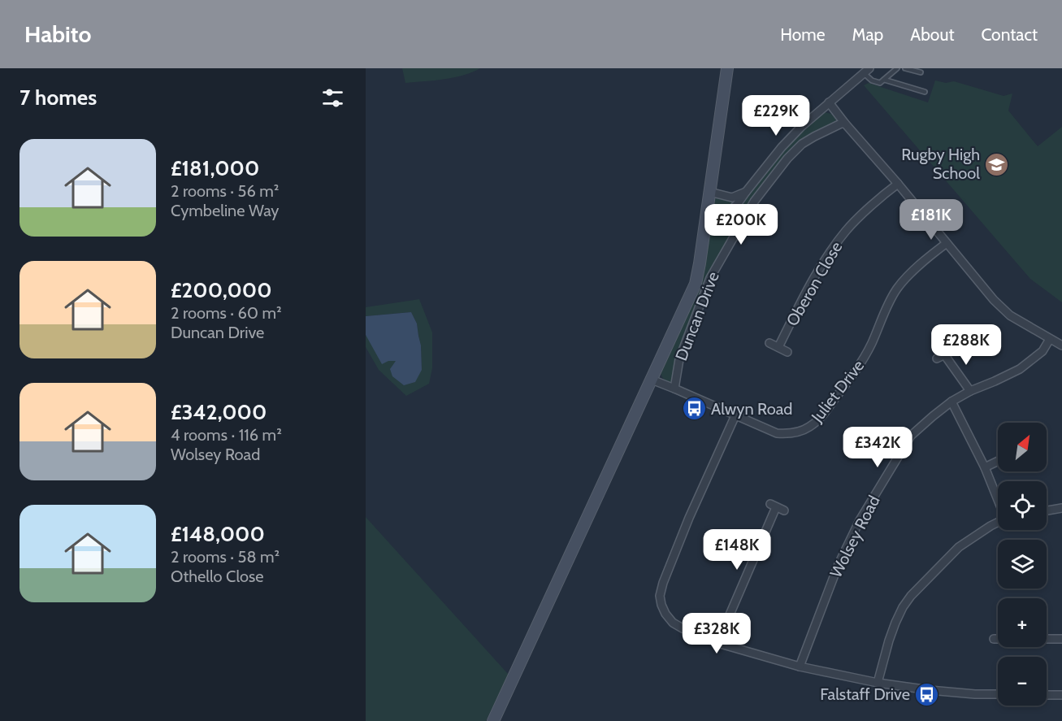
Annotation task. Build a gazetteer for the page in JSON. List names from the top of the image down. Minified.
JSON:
{"streets":{"street":["Oberon Close","Duncan Drive","Juliet Drive","Wolsey Road"]},"crossings":[["Duncan Drive","Juliet Drive"]],"places":{"school or university":["Rugby High School"],"bus stop":["Alwyn Road","Falstaff Drive"]},"north":"top right","page":{"header":"Habito","nav":["Home","Map","About","Contact"],"heading":"7 homes","price":["£229K","£181K","£200K","£288K","£342K","£148K","£328K"],"list":[{"name":"£181,000","note":"2 rooms · 56 m² · Cymbeline Way"},{"name":"£200,000","note":"2 rooms · 60 m² · Duncan Drive"},{"name":"£342,000","note":"4 rooms · 116 m² · Wolsey Road"},{"name":"£148,000","note":"2 rooms · 58 m² · Othello Close"}],"map_buttons":["+","−"]}}
